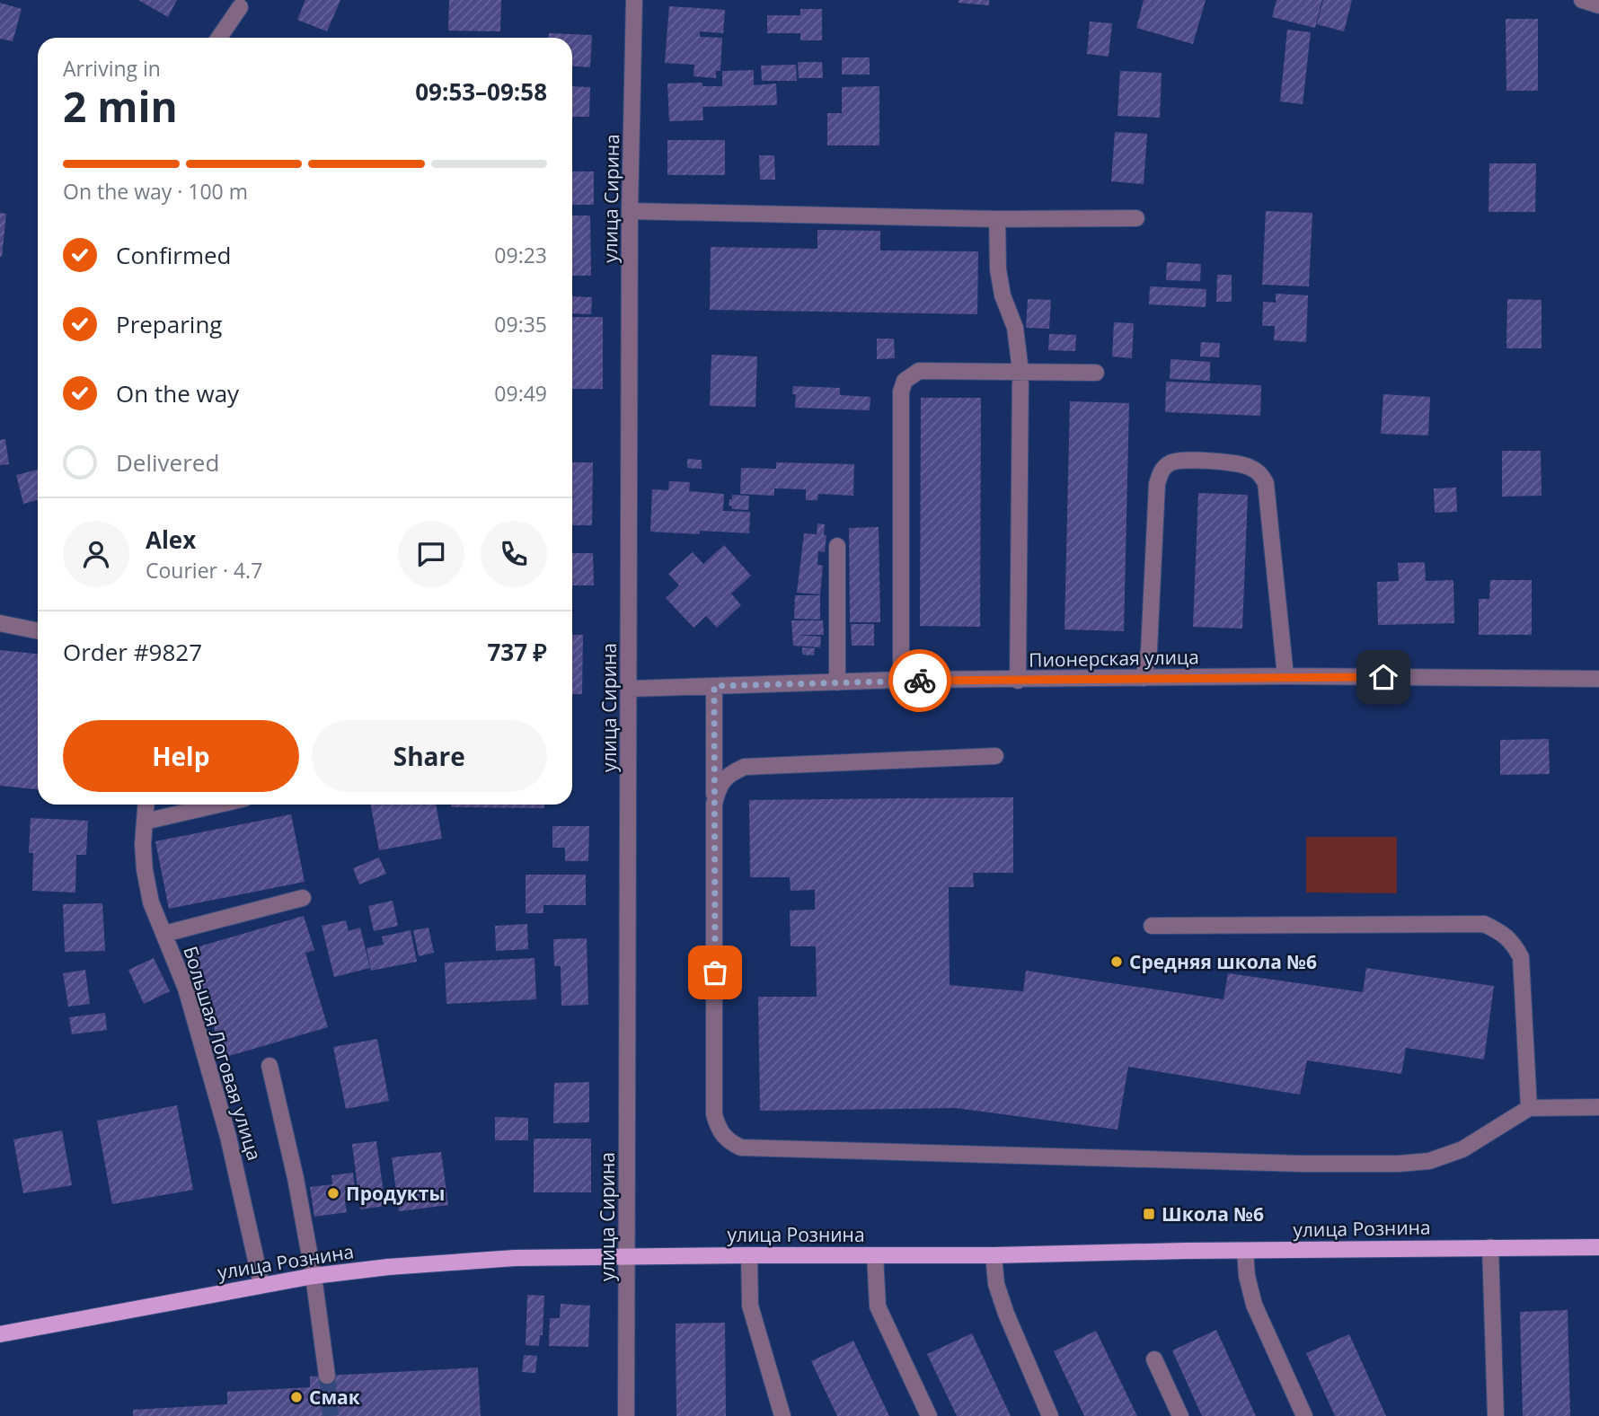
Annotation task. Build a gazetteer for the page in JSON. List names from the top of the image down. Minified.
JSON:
{"streets":{"main road":["улица Рознина"],"street":["улица Сирина","Пионерская улица","Большая Логовая улица"]},"crossings":[["улица Сирина","Пионерская улица"],["улица Сирина","улица Рознина"],["Большая Логовая улица","улица Рознина"]],"places":{"other":["Средняя школа №6","Продукты","Смак"],"transit":["Школа №6"]},"page":{"heading":["2 min","Arriving in","09:53–09:58"],"panel":["Alex","Courier · 4.7","Order #9827","737 ₽"],"bar":"On the way · 100 m","list":[["Confirmed","09:23"],["Preparing","09:35"],["On the way","09:49"],"Delivered"],"buttons":["Help","Share"]}}
